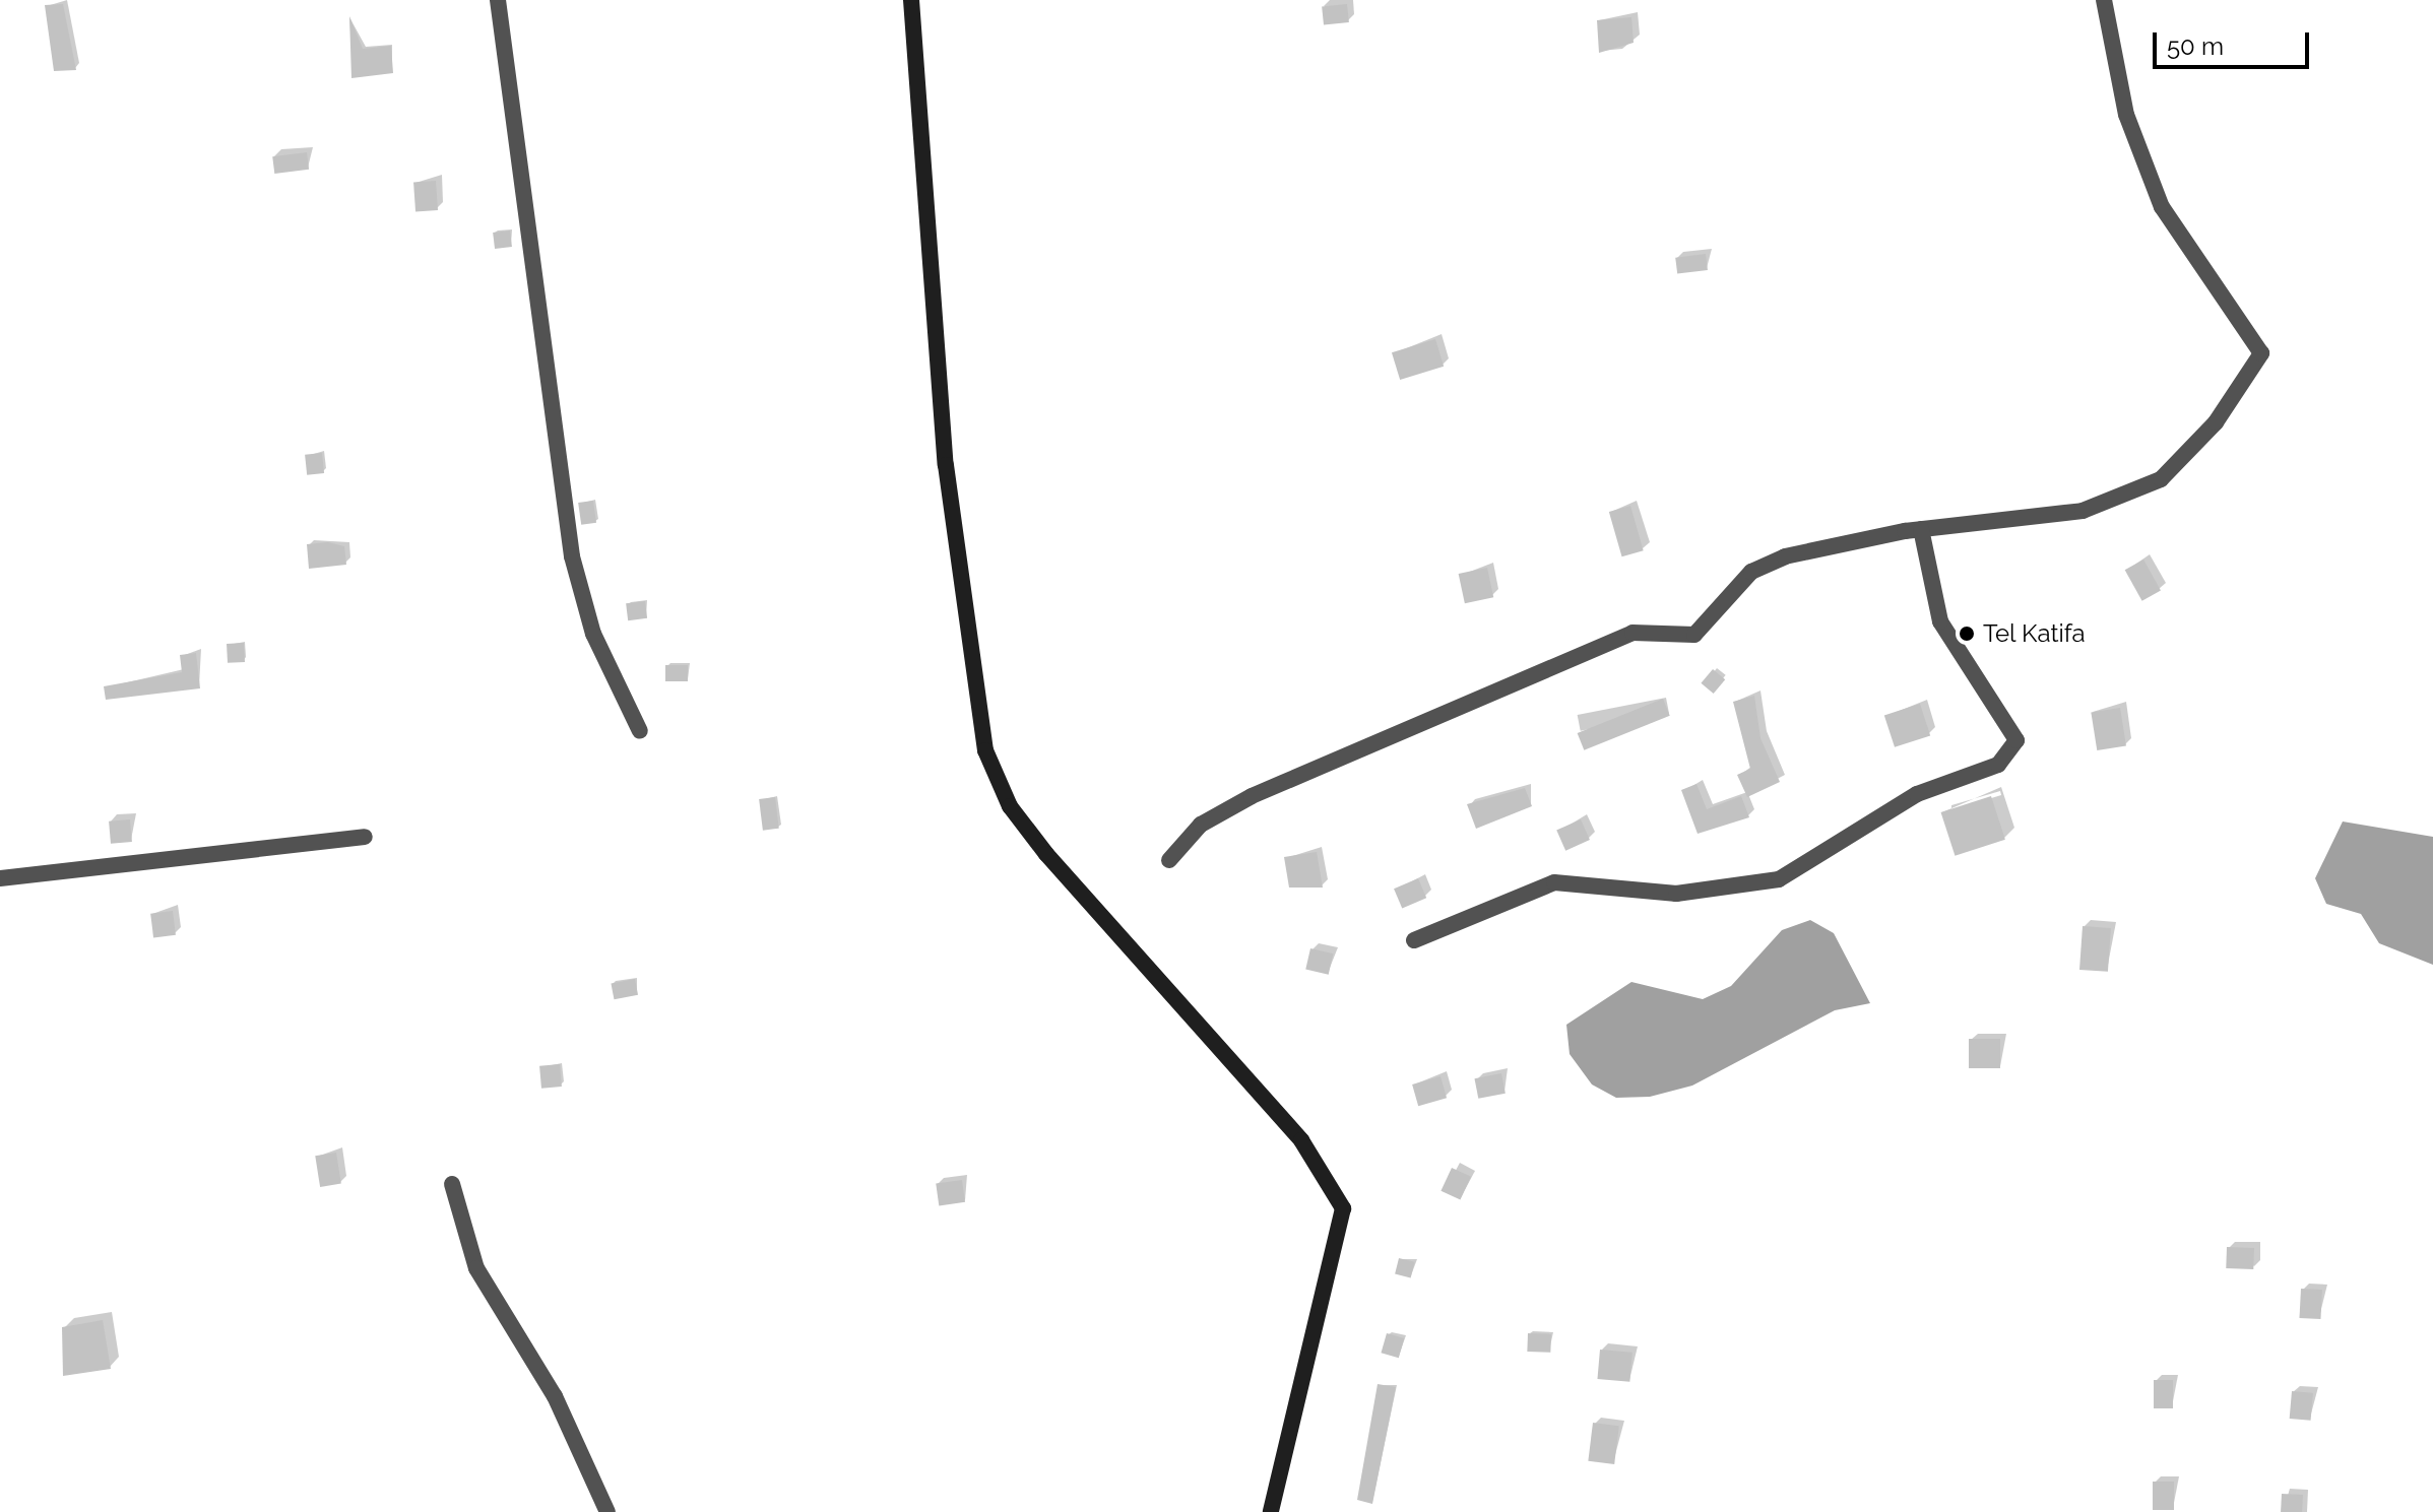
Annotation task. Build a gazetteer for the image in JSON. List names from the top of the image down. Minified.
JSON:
{"places":["Tel Katifa"],"scale_bar":"50 m"}
